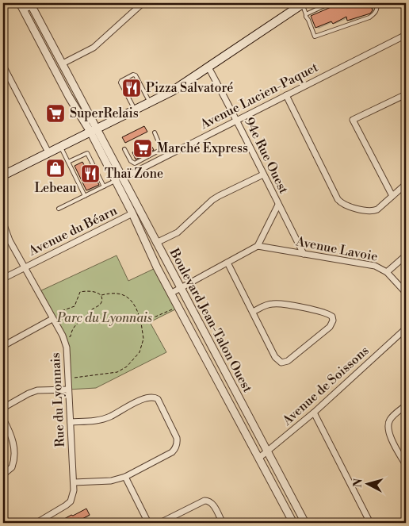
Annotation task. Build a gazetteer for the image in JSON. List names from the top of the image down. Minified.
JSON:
{"streets":{"street":["Avenue Lucien-Paquet","94e Rue Ouest","Avenue du Béarn","Avenue Lavoie","Boulevard Jean-Talon Ouest","Avenue de Soissons","Rue du Lyonnais"]},"crossings":[["Avenue Lucien-Paquet","94e Rue Ouest"],["Avenue Lucien-Paquet","Boulevard Jean-Talon Ouest"],["94e Rue Ouest","Avenue Lavoie"],["Avenue du Béarn","Boulevard Jean-Talon Ouest"],["Avenue du Béarn","Rue du Lyonnais"],["Boulevard Jean-Talon Ouest","Avenue de Soissons"]],"parks":["Parc du Lyonnais"],"places":{"restaurant":["Pizza Salvatoré","Thaï Zone"],"supermarket":["SuperRelais","Marché Express"],"shop":["Lebeau"]},"north":"left"}
